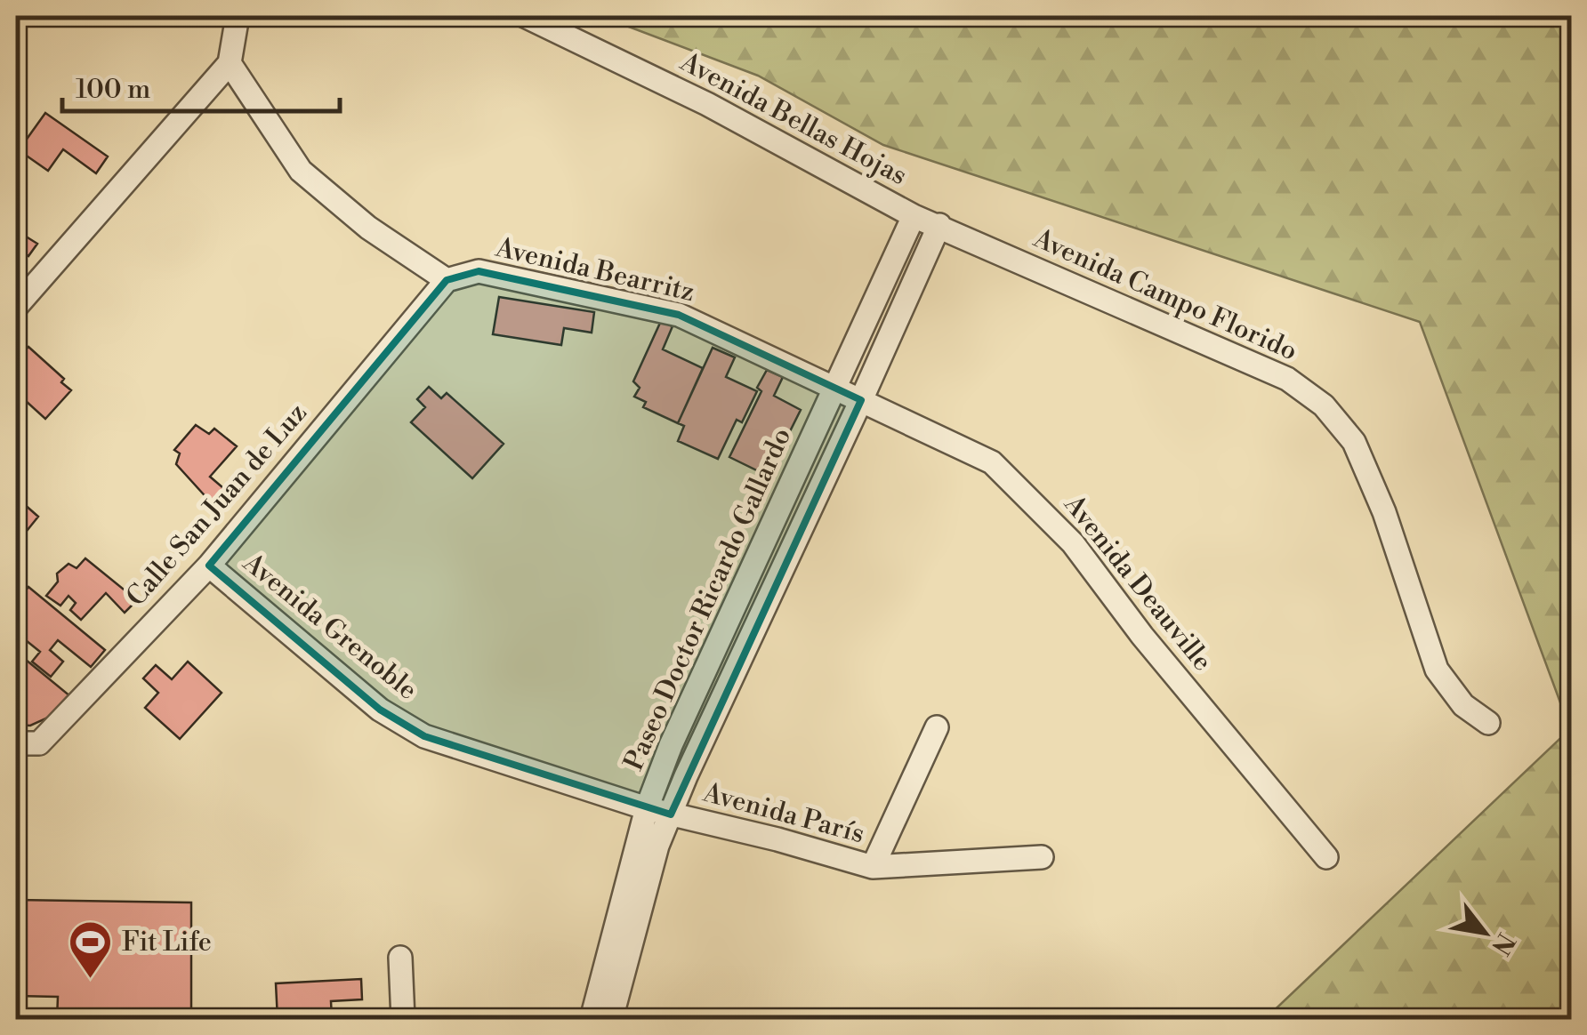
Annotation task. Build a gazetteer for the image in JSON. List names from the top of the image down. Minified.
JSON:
{"streets":{"street":["Avenida Bellas Hojas","Avenida Bearritz","Avenida Campo Florido","Calle San Juan de Luz","Avenida Deauville","Paseo Doctor Ricardo Gallardo","Avenida Grenoble","Avenida París"]},"crossings":[["Avenida Bellas Hojas","Avenida Campo Florido"],["Avenida Bellas Hojas","Paseo Doctor Ricardo Gallardo"],["Avenida Bearritz","Calle San Juan de Luz"],["Avenida Bearritz","Avenida Deauville"],["Avenida Bearritz","Paseo Doctor Ricardo Gallardo"],["Avenida Campo Florido","Paseo Doctor Ricardo Gallardo"],["Calle San Juan de Luz","Avenida Grenoble"],["Avenida Deauville","Paseo Doctor Ricardo Gallardo"],["Paseo Doctor Ricardo Gallardo","Avenida Grenoble"],["Paseo Doctor Ricardo Gallardo","Avenida París"],["Avenida Grenoble","Avenida París"]],"places":{"sports":["Fit Life"]},"scale_bar":"100 m","north":"bottom right"}
